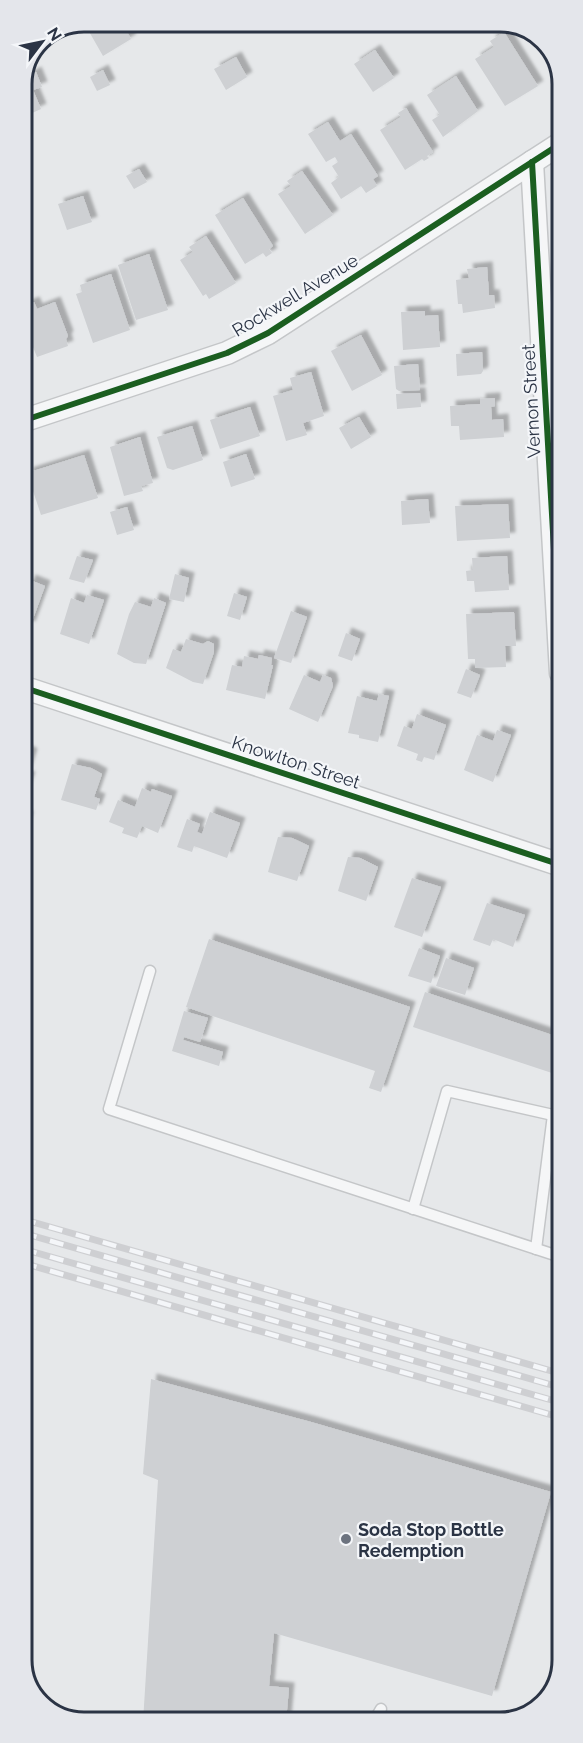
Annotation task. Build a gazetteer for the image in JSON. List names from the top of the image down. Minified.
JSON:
{"streets":{"street":["Rockwell Avenue","Vernon Street","Knowlton Street"]},"crossings":[["Rockwell Avenue","Vernon Street"]],"places":["Soda Stop Bottle Redemption"],"north":"top right"}
